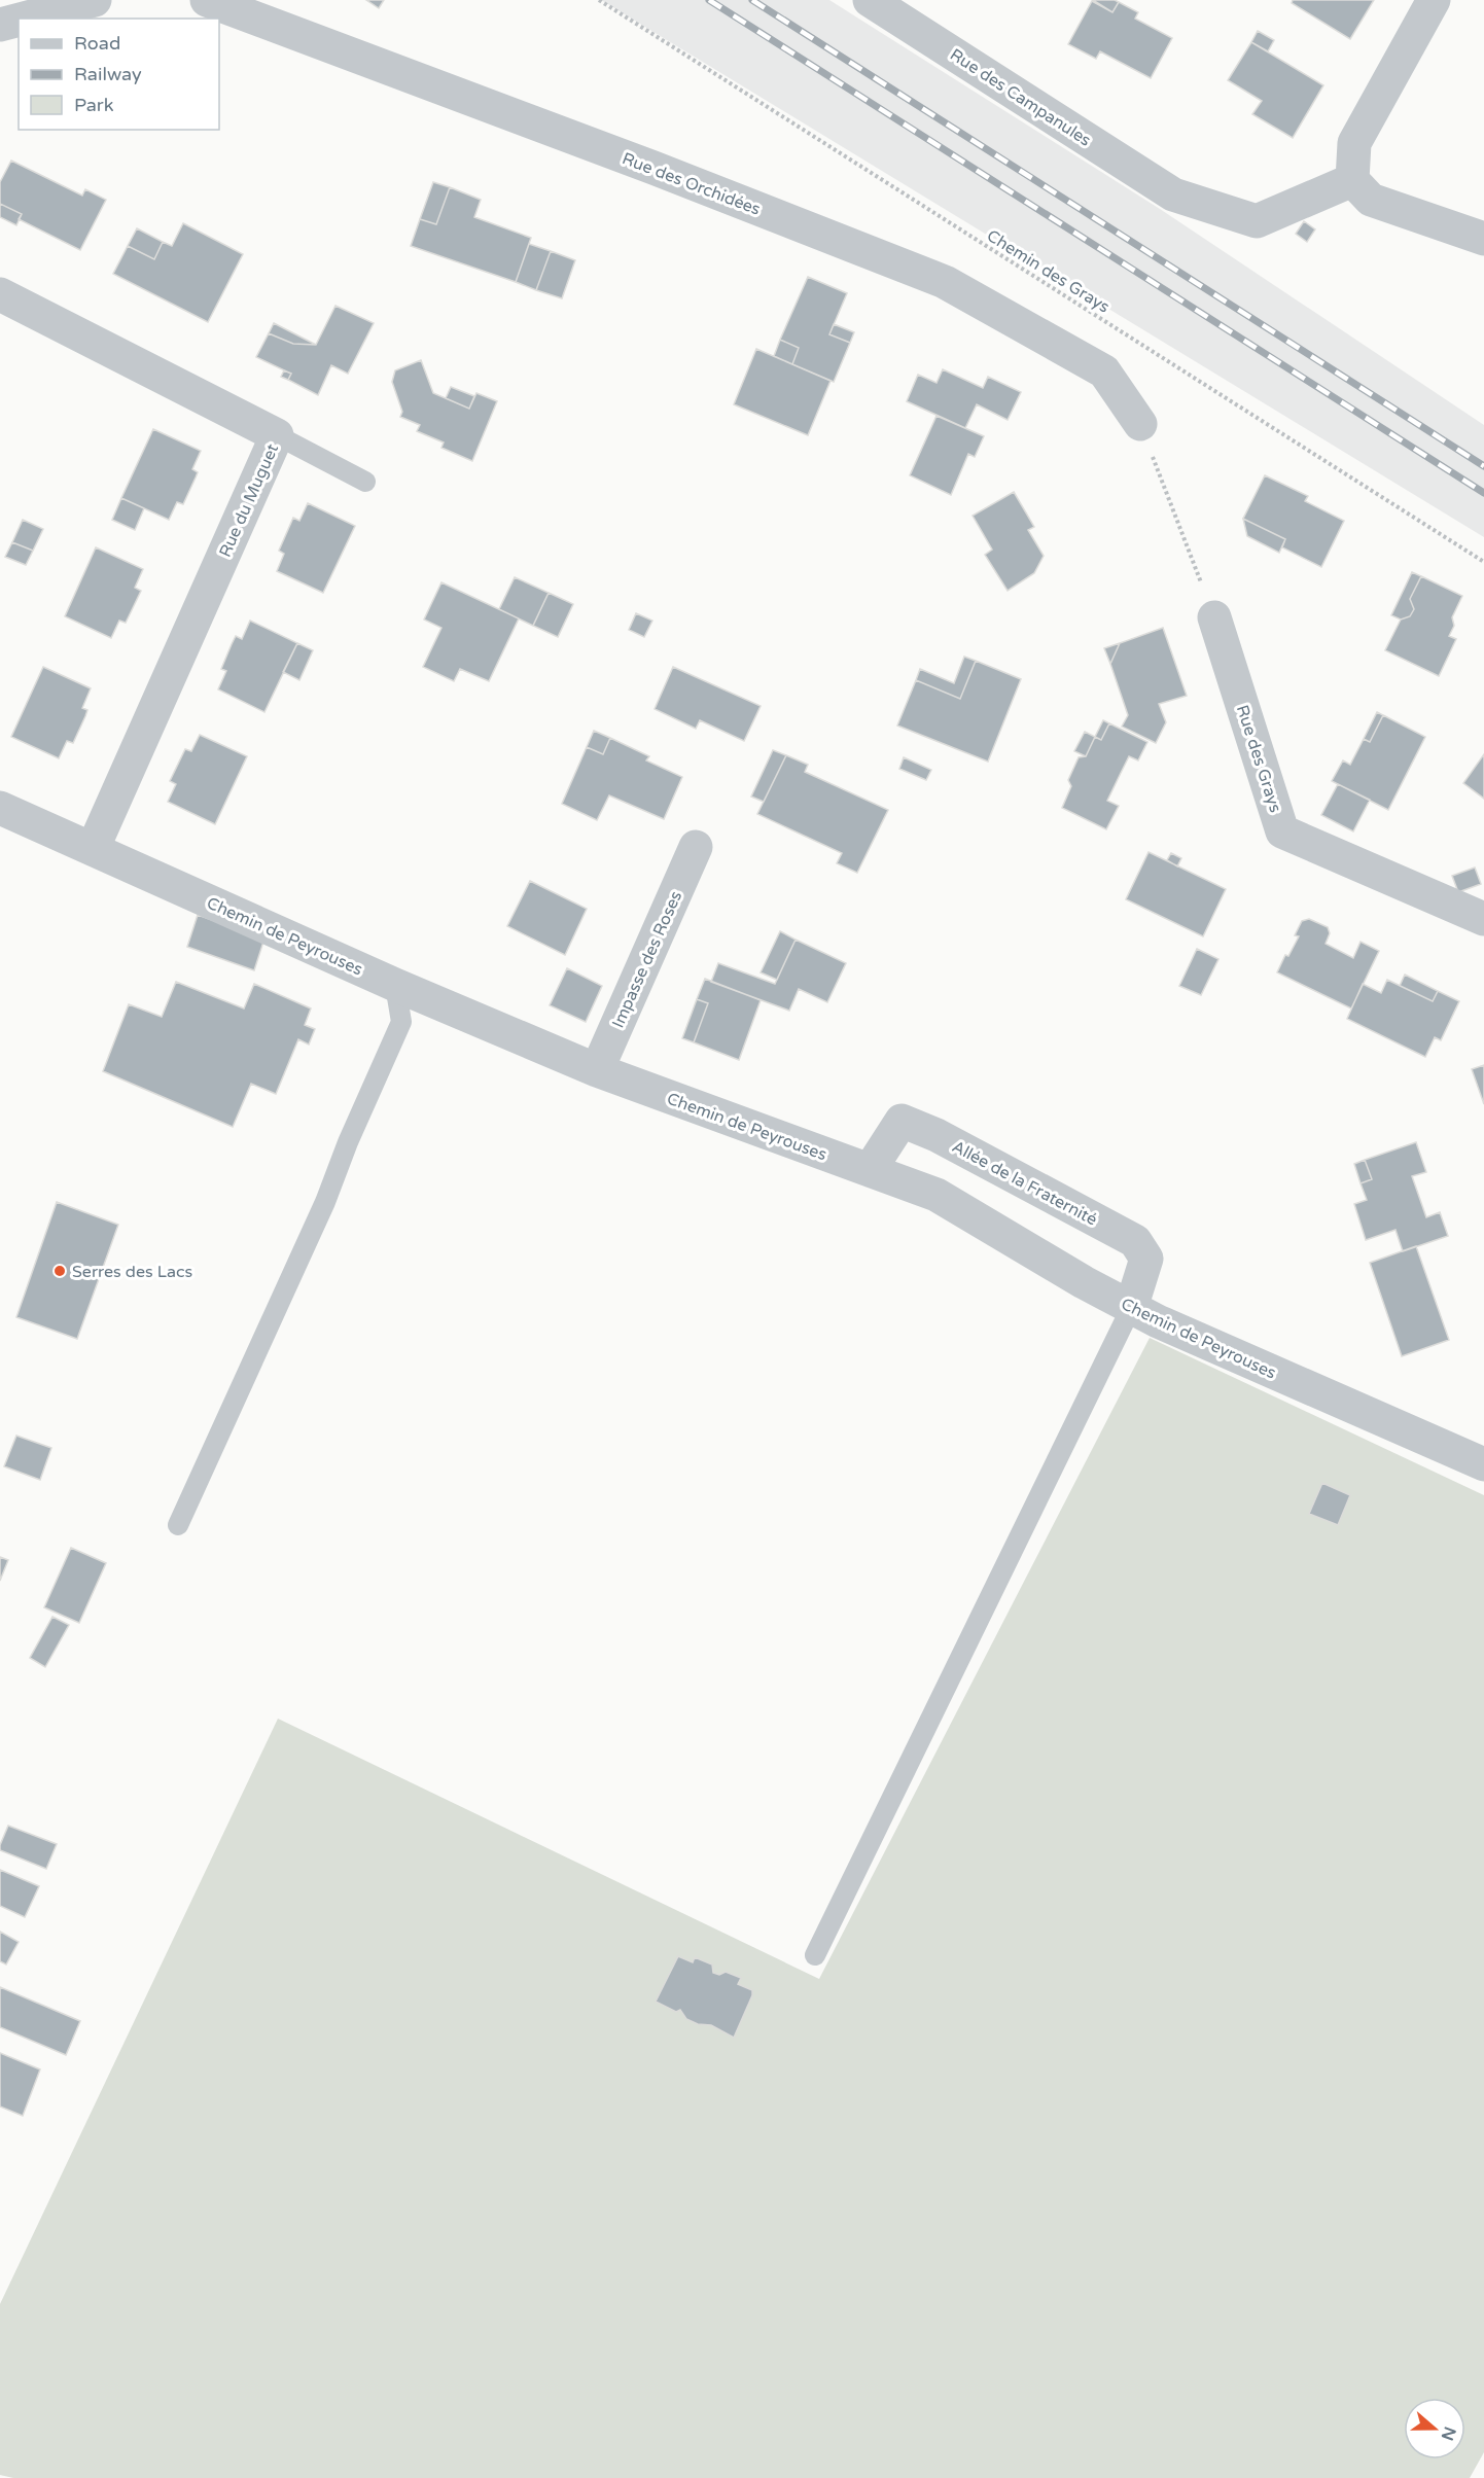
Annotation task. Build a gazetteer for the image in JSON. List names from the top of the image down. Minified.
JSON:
{"streets":{"street":["Rue des Campanules","Rue des Orchidées","Rue du Muguet","Rue des Grays","Chemin de Peyrouses","Impasse des Roses","Allée de la Fraternité"],"path":["Chemin des Grays"]},"crossings":[["Rue du Muguet","Chemin de Peyrouses"],["Chemin de Peyrouses","Impasse des Roses"],["Chemin de Peyrouses","Allée de la Fraternité"]],"places":["Serres des Lacs"],"legend":["Road","Railway","Park"],"north":"right"}
